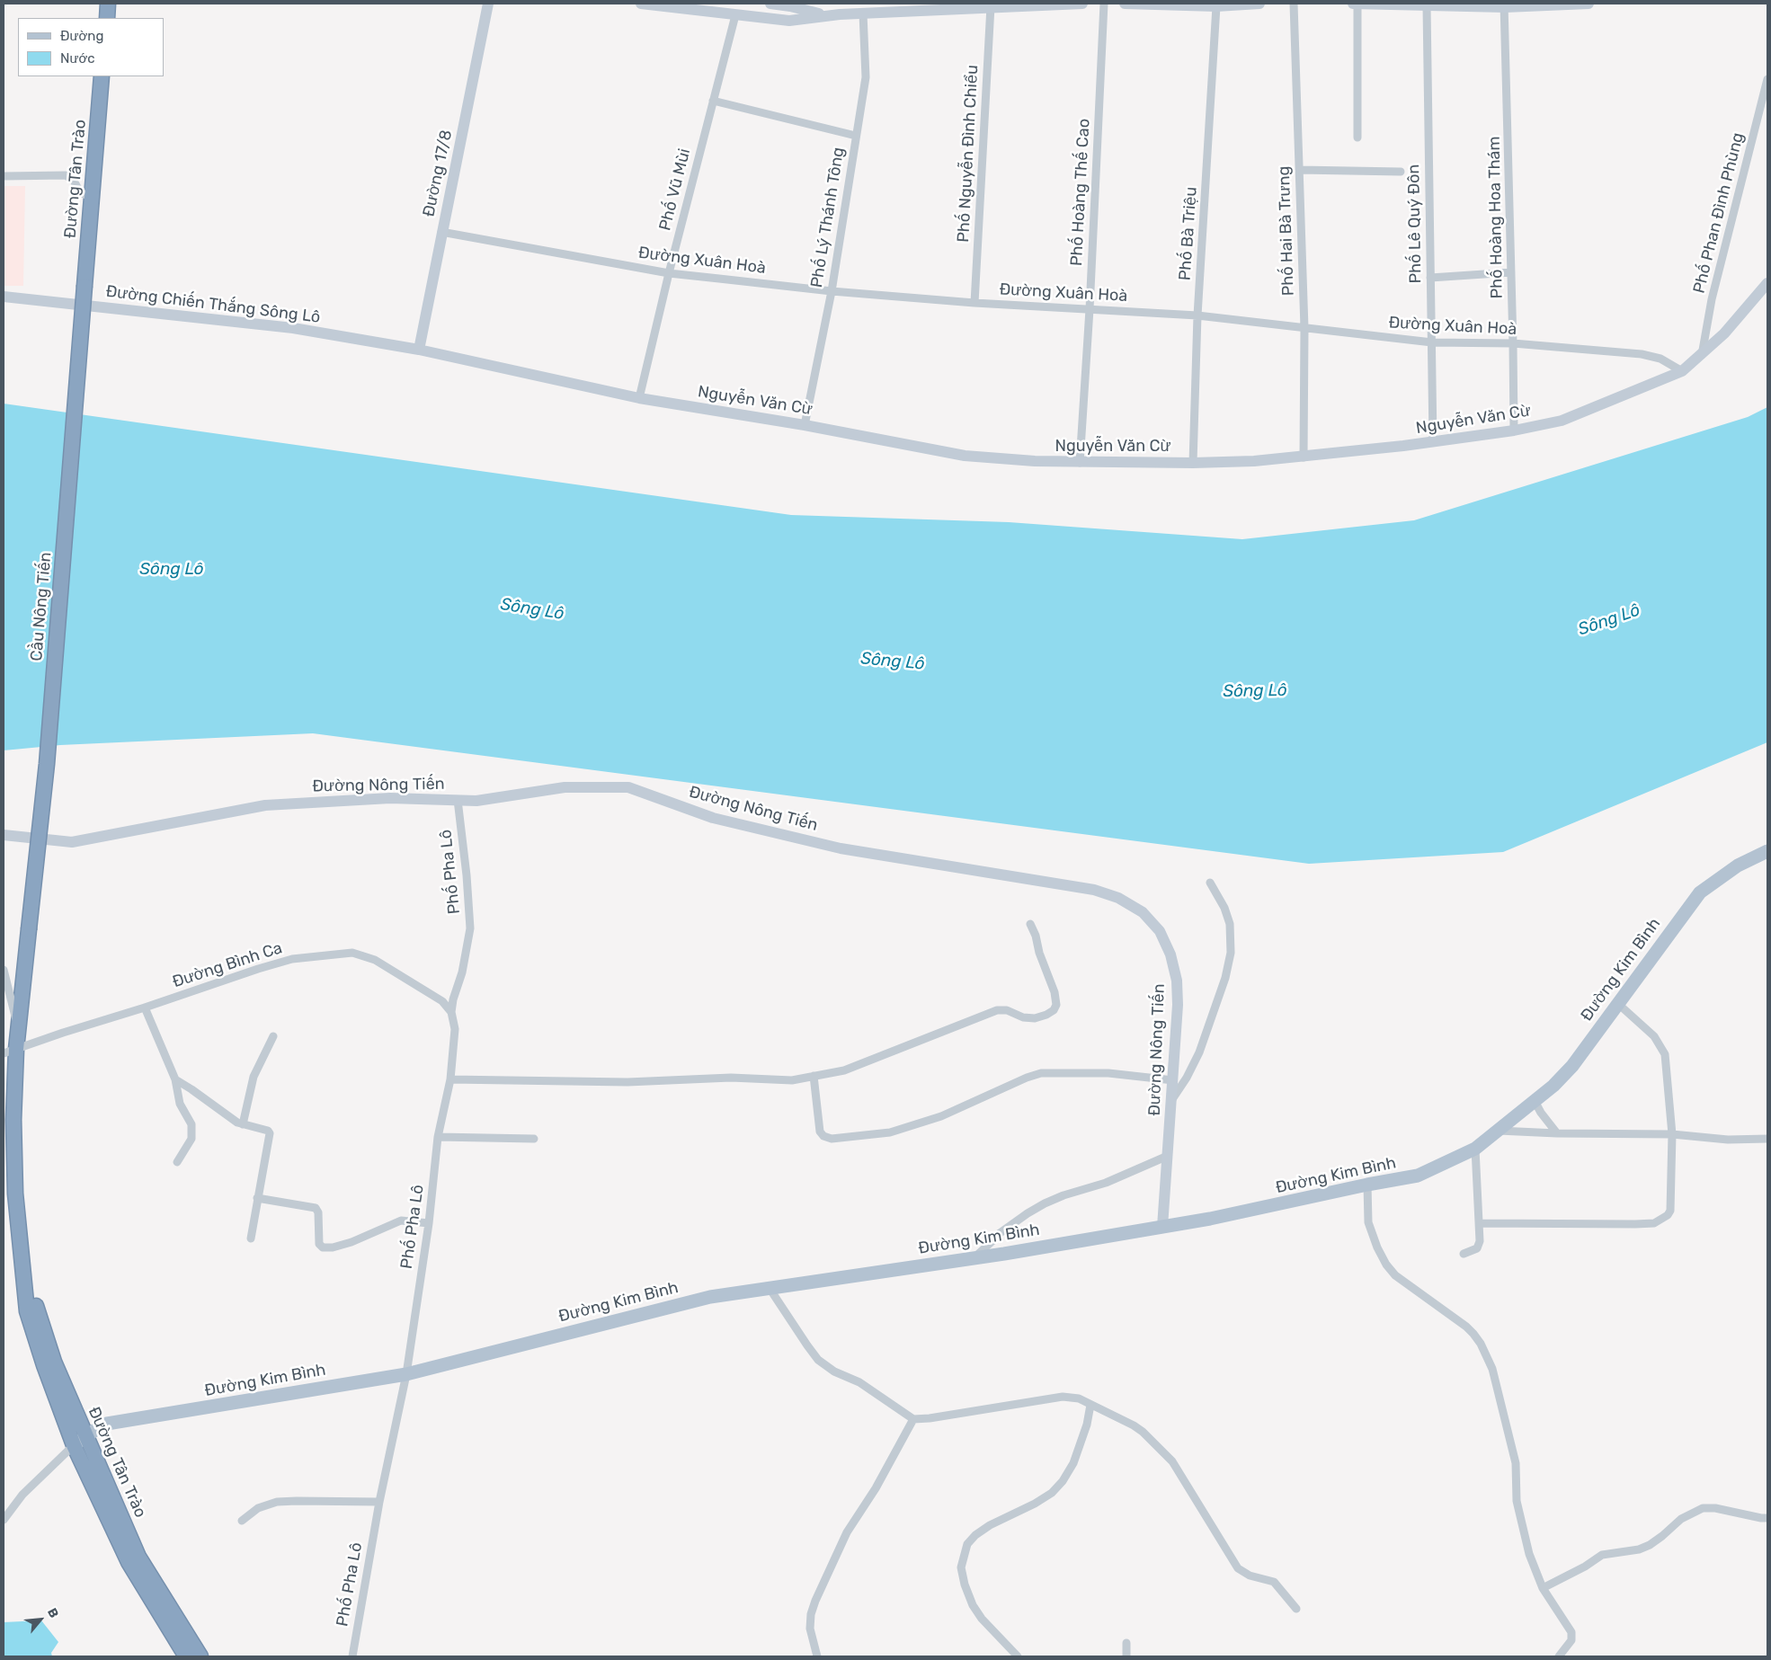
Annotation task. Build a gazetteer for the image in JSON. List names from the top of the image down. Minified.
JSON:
{"streets":{"highway":["Đường Tân Trào","Cầu Nông Tiến"],"main road":["Đường Kim Bình"],"street":["Phố Nguyễn Đình Chiểu","Đường 17/8","Phố Vũ Mùi","Phố Hoàng Thế Cao","Phố Phan Đình Phùng","Phố Lý Thánh Tông","Phố Hoàng Hoa Thám","Phố Lê Quý Đôn","Phố Hai Bà Trưng","Phố Bà Triệu","Đường Xuân Hoà","Đường Chiến Thắng Sông Lô","Nguyễn Văn Cừ","Đường Nông Tiến","Phố Pha Lô","Đường Bình Ca"]},"crossings":[["Phố Nguyễn Đình Chiểu","Đường Xuân Hoà"],["Đường 17/8","Đường Xuân Hoà"],["Đường 17/8","Đường Chiến Thắng Sông Lô"],["Đường 17/8","Nguyễn Văn Cừ"],["Đường Tân Trào","Cầu Nông Tiến"],["Đường Tân Trào","Đường Bình Ca"],["Đường Tân Trào","Đường Kim Bình"],["Phố Vũ Mùi","Đường Xuân Hoà"],["Phố Vũ Mùi","Nguyễn Văn Cừ"],["Phố Hoàng Thế Cao","Đường Xuân Hoà"],["Phố Hoàng Thế Cao","Nguyễn Văn Cừ"],["Phố Phan Đình Phùng","Nguyễn Văn Cừ"],["Phố Lý Thánh Tông","Đường Xuân Hoà"],["Phố Lý Thánh Tông","Nguyễn Văn Cừ"],["Phố Hoàng Hoa Thám","Đường Xuân Hoà"],["Phố Hoàng Hoa Thám","Nguyễn Văn Cừ"],["Phố Lê Quý Đôn","Đường Xuân Hoà"],["Phố Lê Quý Đôn","Nguyễn Văn Cừ"],["Phố Hai Bà Trưng","Đường Xuân Hoà"],["Phố Hai Bà Trưng","Nguyễn Văn Cừ"],["Phố Bà Triệu","Đường Xuân Hoà"],["Phố Bà Triệu","Nguyễn Văn Cừ"],["Đường Xuân Hoà","Nguyễn Văn Cừ"],["Đường Chiến Thắng Sông Lô","Nguyễn Văn Cừ"],["Đường Nông Tiến","Phố Pha Lô"],["Đường Nông Tiến","Đường Kim Bình"],["Phố Pha Lô","Đường Bình Ca"],["Phố Pha Lô","Đường Kim Bình"]],"water":["Sông Lô"],"legend":["Đường","Nước"],"north":"top right"}
